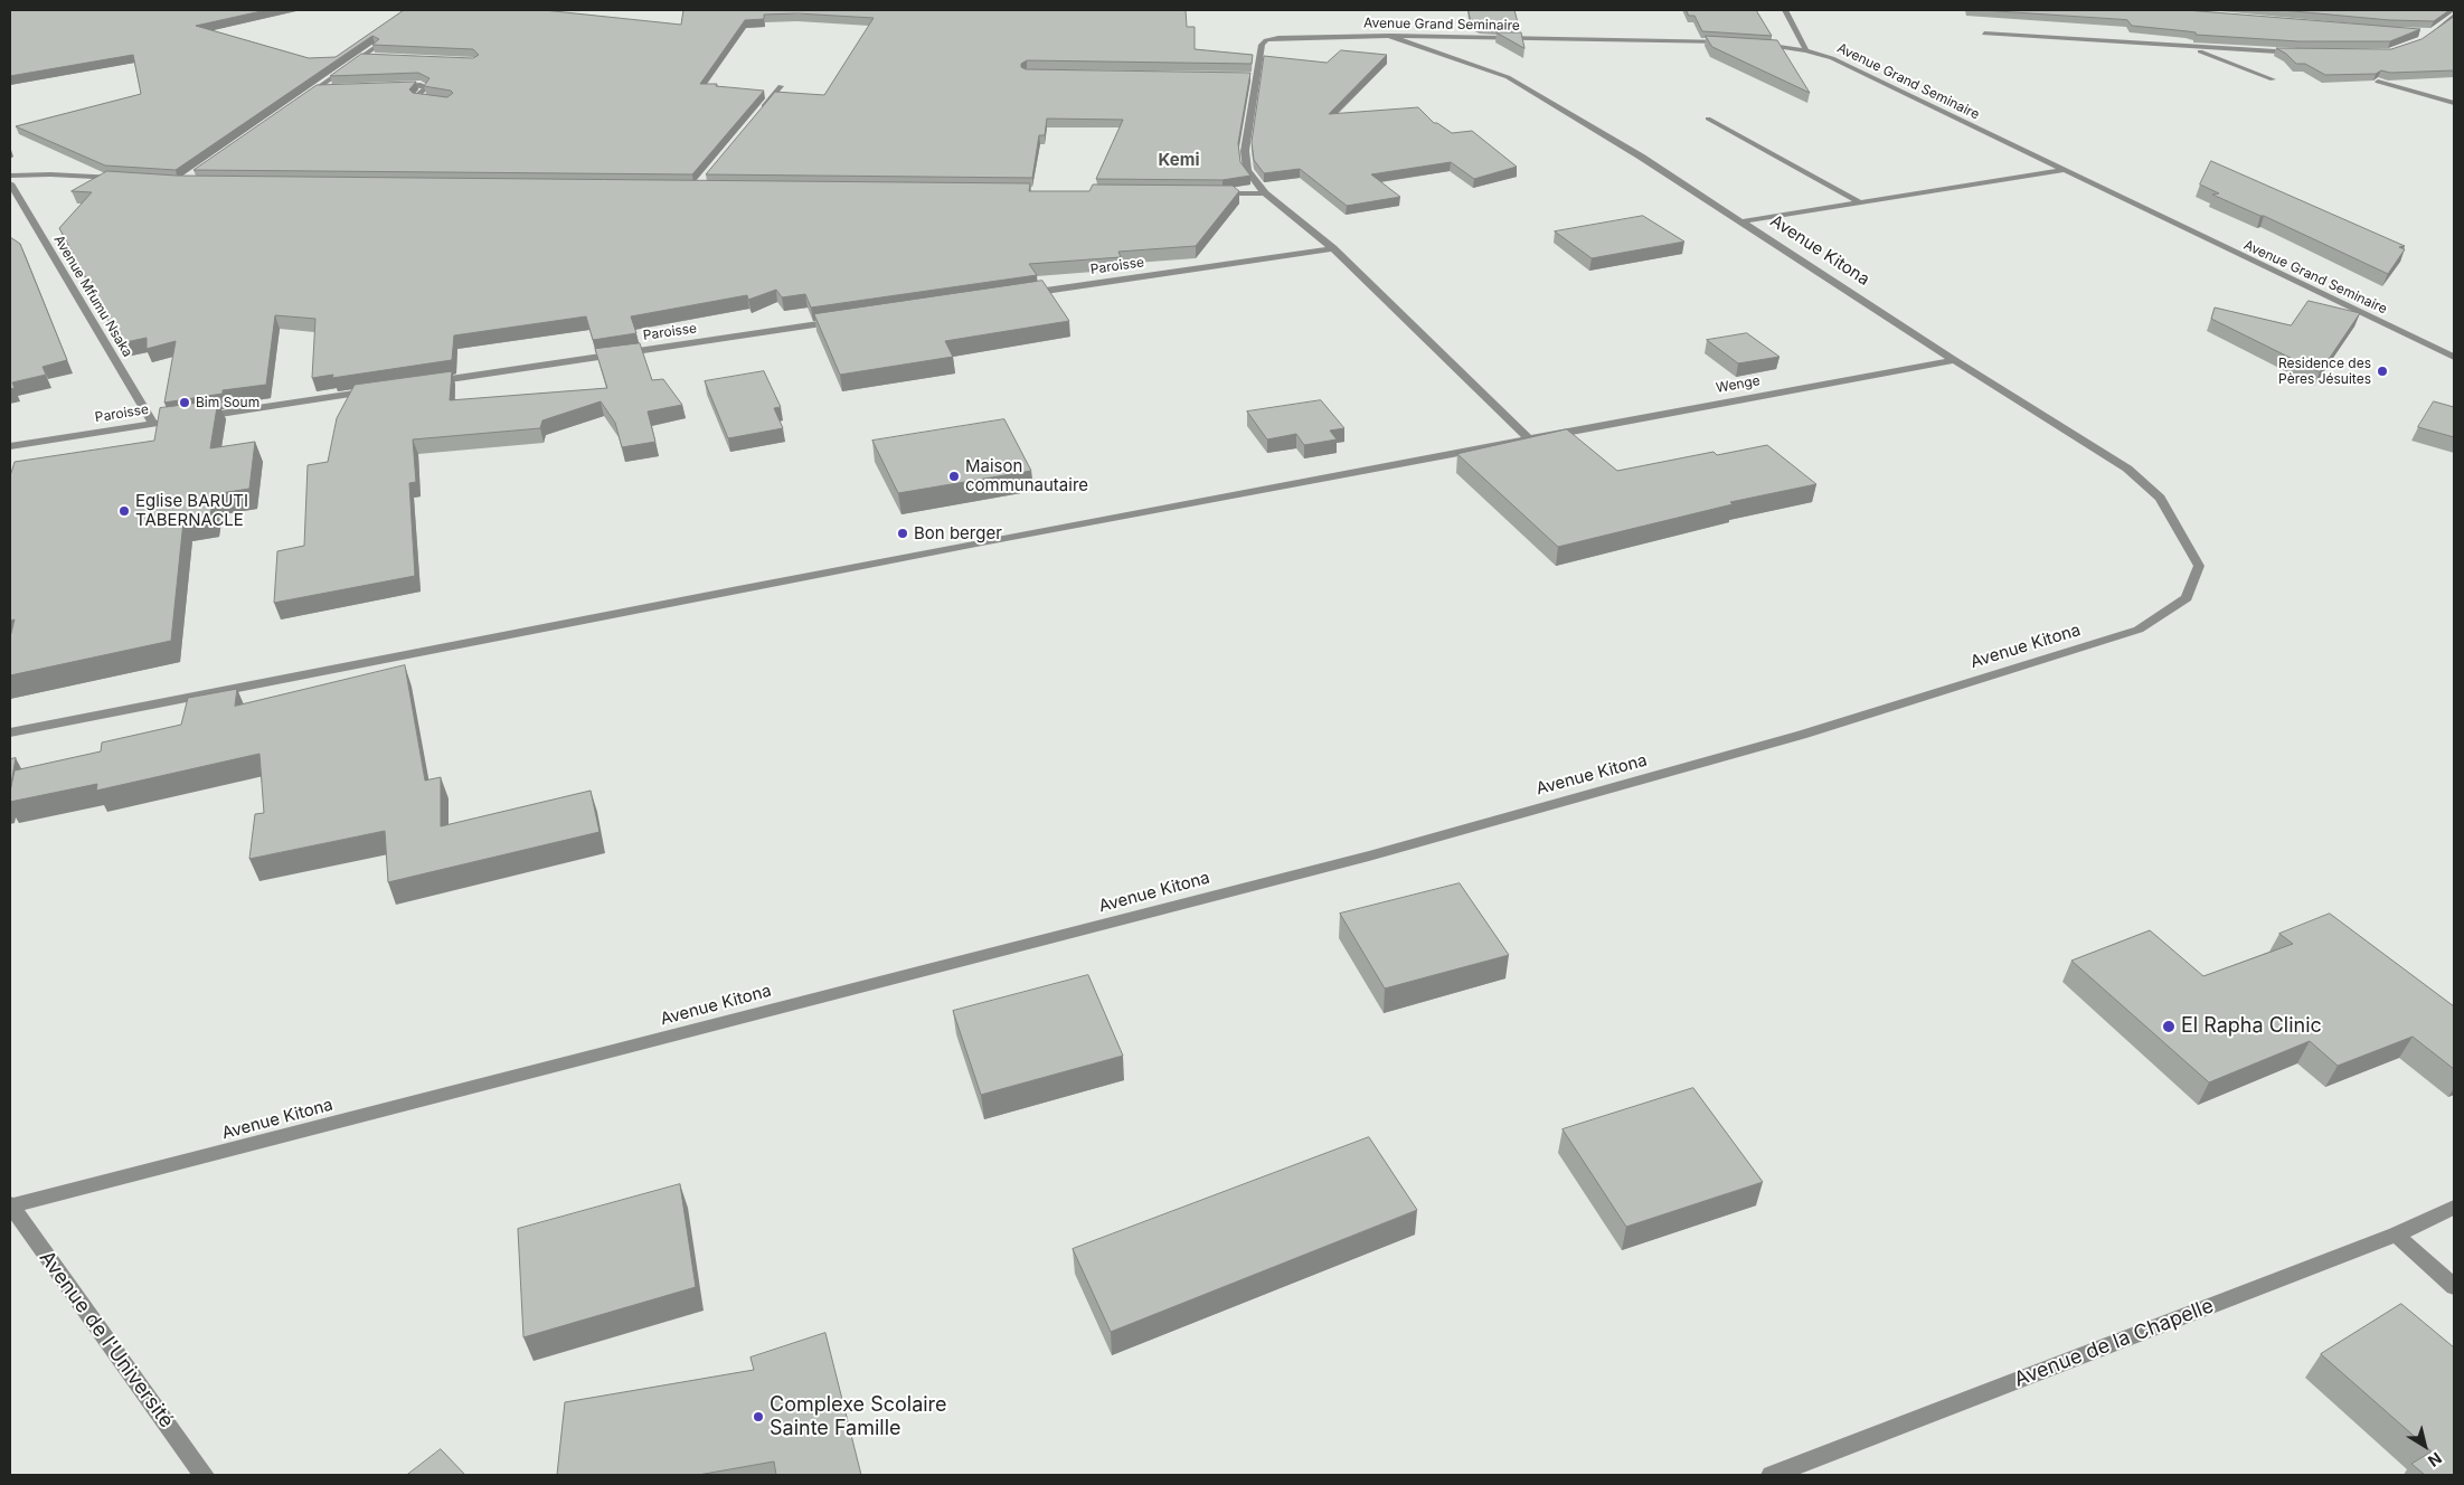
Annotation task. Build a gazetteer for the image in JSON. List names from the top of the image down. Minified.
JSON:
{"streets":{"street":["Avenue Grand Seminaire","Avenue Kitona","Paroisse","Avenue Mfumu Nsaka","Wenge","Avenue de l'Université","Avenue de la Chapelle"]},"crossings":[["Avenue Grand Seminaire","Avenue Kitona"],["Avenue Kitona","Wenge"],["Avenue Kitona","Avenue de l'Université"],["Paroisse","Avenue Mfumu Nsaka"]],"districts":["Kemi"],"places":["Residence des Pères Jésuites","Bim Soum","Maison communautaire","Eglise BARUTI TABERNACLE","Bon berger","El Rapha Clinic","Complexe Scolaire Sainte Famille"],"north":"bottom right"}
